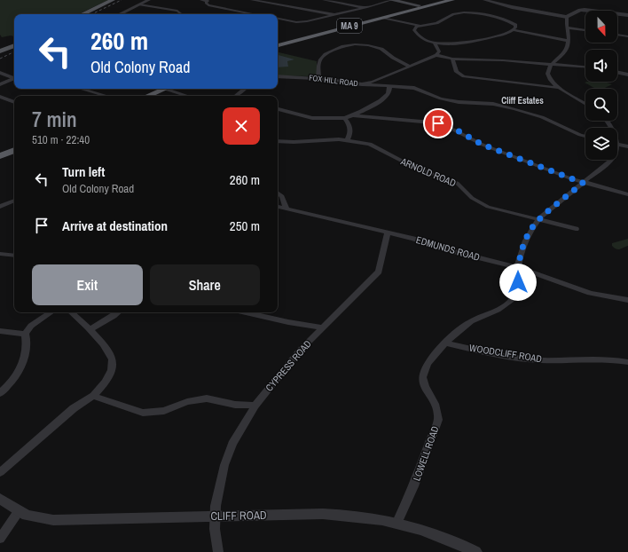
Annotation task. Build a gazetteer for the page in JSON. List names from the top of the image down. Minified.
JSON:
{"streets":{"highway":["MA 9"],"street":["FOX HILL ROAD","ARNOLD ROAD","EDMUNDS ROAD","WOODCLIFF ROAD","CYPRESS ROAD","LOWELL ROAD","CLIFF ROAD"]},"crossings":[["ARNOLD ROAD","LOWELL ROAD"],["EDMUNDS ROAD","CYPRESS ROAD"],["EDMUNDS ROAD","LOWELL ROAD"],["WOODCLIFF ROAD","LOWELL ROAD"],["CYPRESS ROAD","CLIFF ROAD"],["LOWELL ROAD","CLIFF ROAD"]],"districts":["Cliff Estates"],"north":"bottom","page":{"turn":["260 m","Old Colony Road"],"heading":["7 min","510 m · 22:40"],"list":[{"name":"Turn left","note":"Old Colony Road","value":"260 m"},{"name":"Arrive at destination","value":"250 m"}],"buttons":["Exit","Share"]}}
